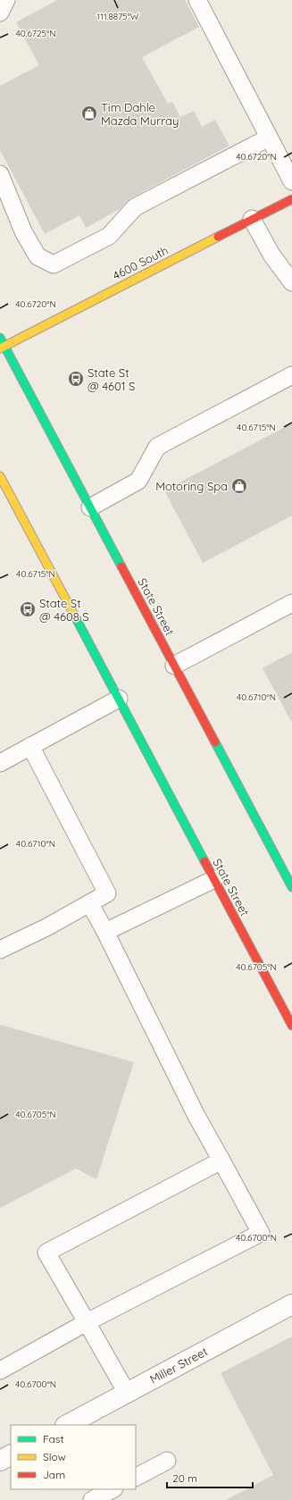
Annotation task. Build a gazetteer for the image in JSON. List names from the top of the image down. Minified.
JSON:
{"streets":{"main road":["4600 South","State Street"],"street":["Miller Street"]},"crossings":[["4600 South","State Street"]],"places":{"shop":["Tim Dahle Mazda Murray","Motoring Spa"],"bus stop":["State St @ 4601 S","State St @ 4608 S"]},"legend":["Fast","Slow","Jam"],"scale_bar":"20 m","coordinates":["111.8875°W","40.6725°N","40.6720°N","40.6715°N","40.6710°N","40.6705°N","40.6700°N"]}
